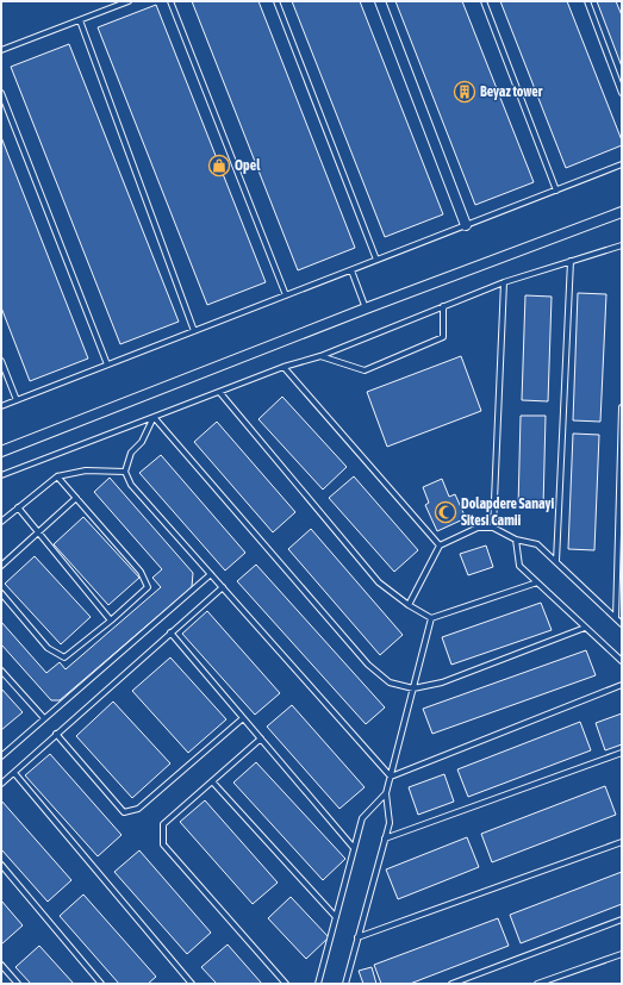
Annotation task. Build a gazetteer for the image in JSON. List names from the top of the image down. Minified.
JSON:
{"places":{"building":["Beyaz tower"],"shop":["Opel"],"mosque":["Dolapdere Sanayi Sitesi Camii"]}}
